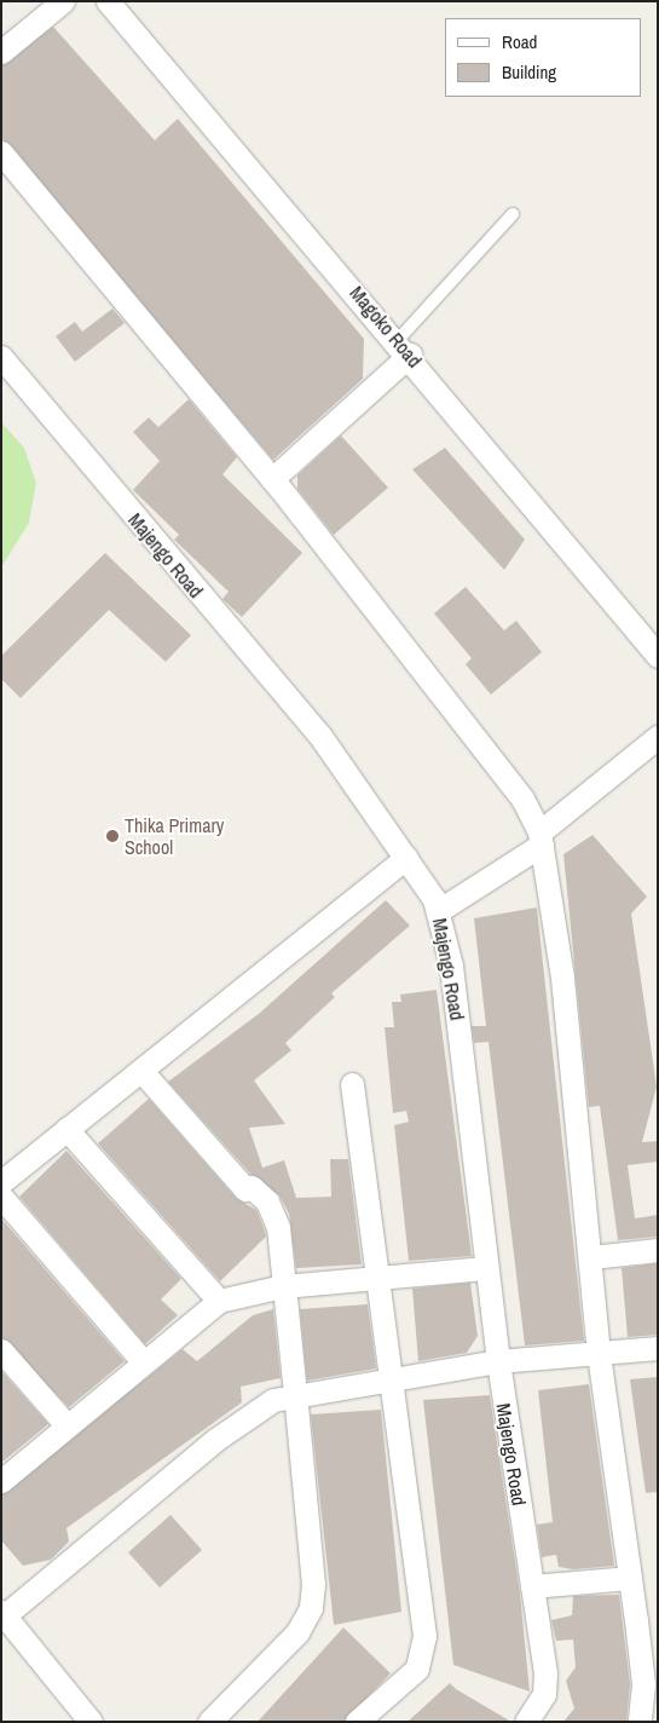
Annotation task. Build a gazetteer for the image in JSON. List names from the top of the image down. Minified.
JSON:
{"streets":{"street":["Magoko Road","Majengo Road"]},"places":["Thika Primary School"],"legend":["Road","Building"]}
